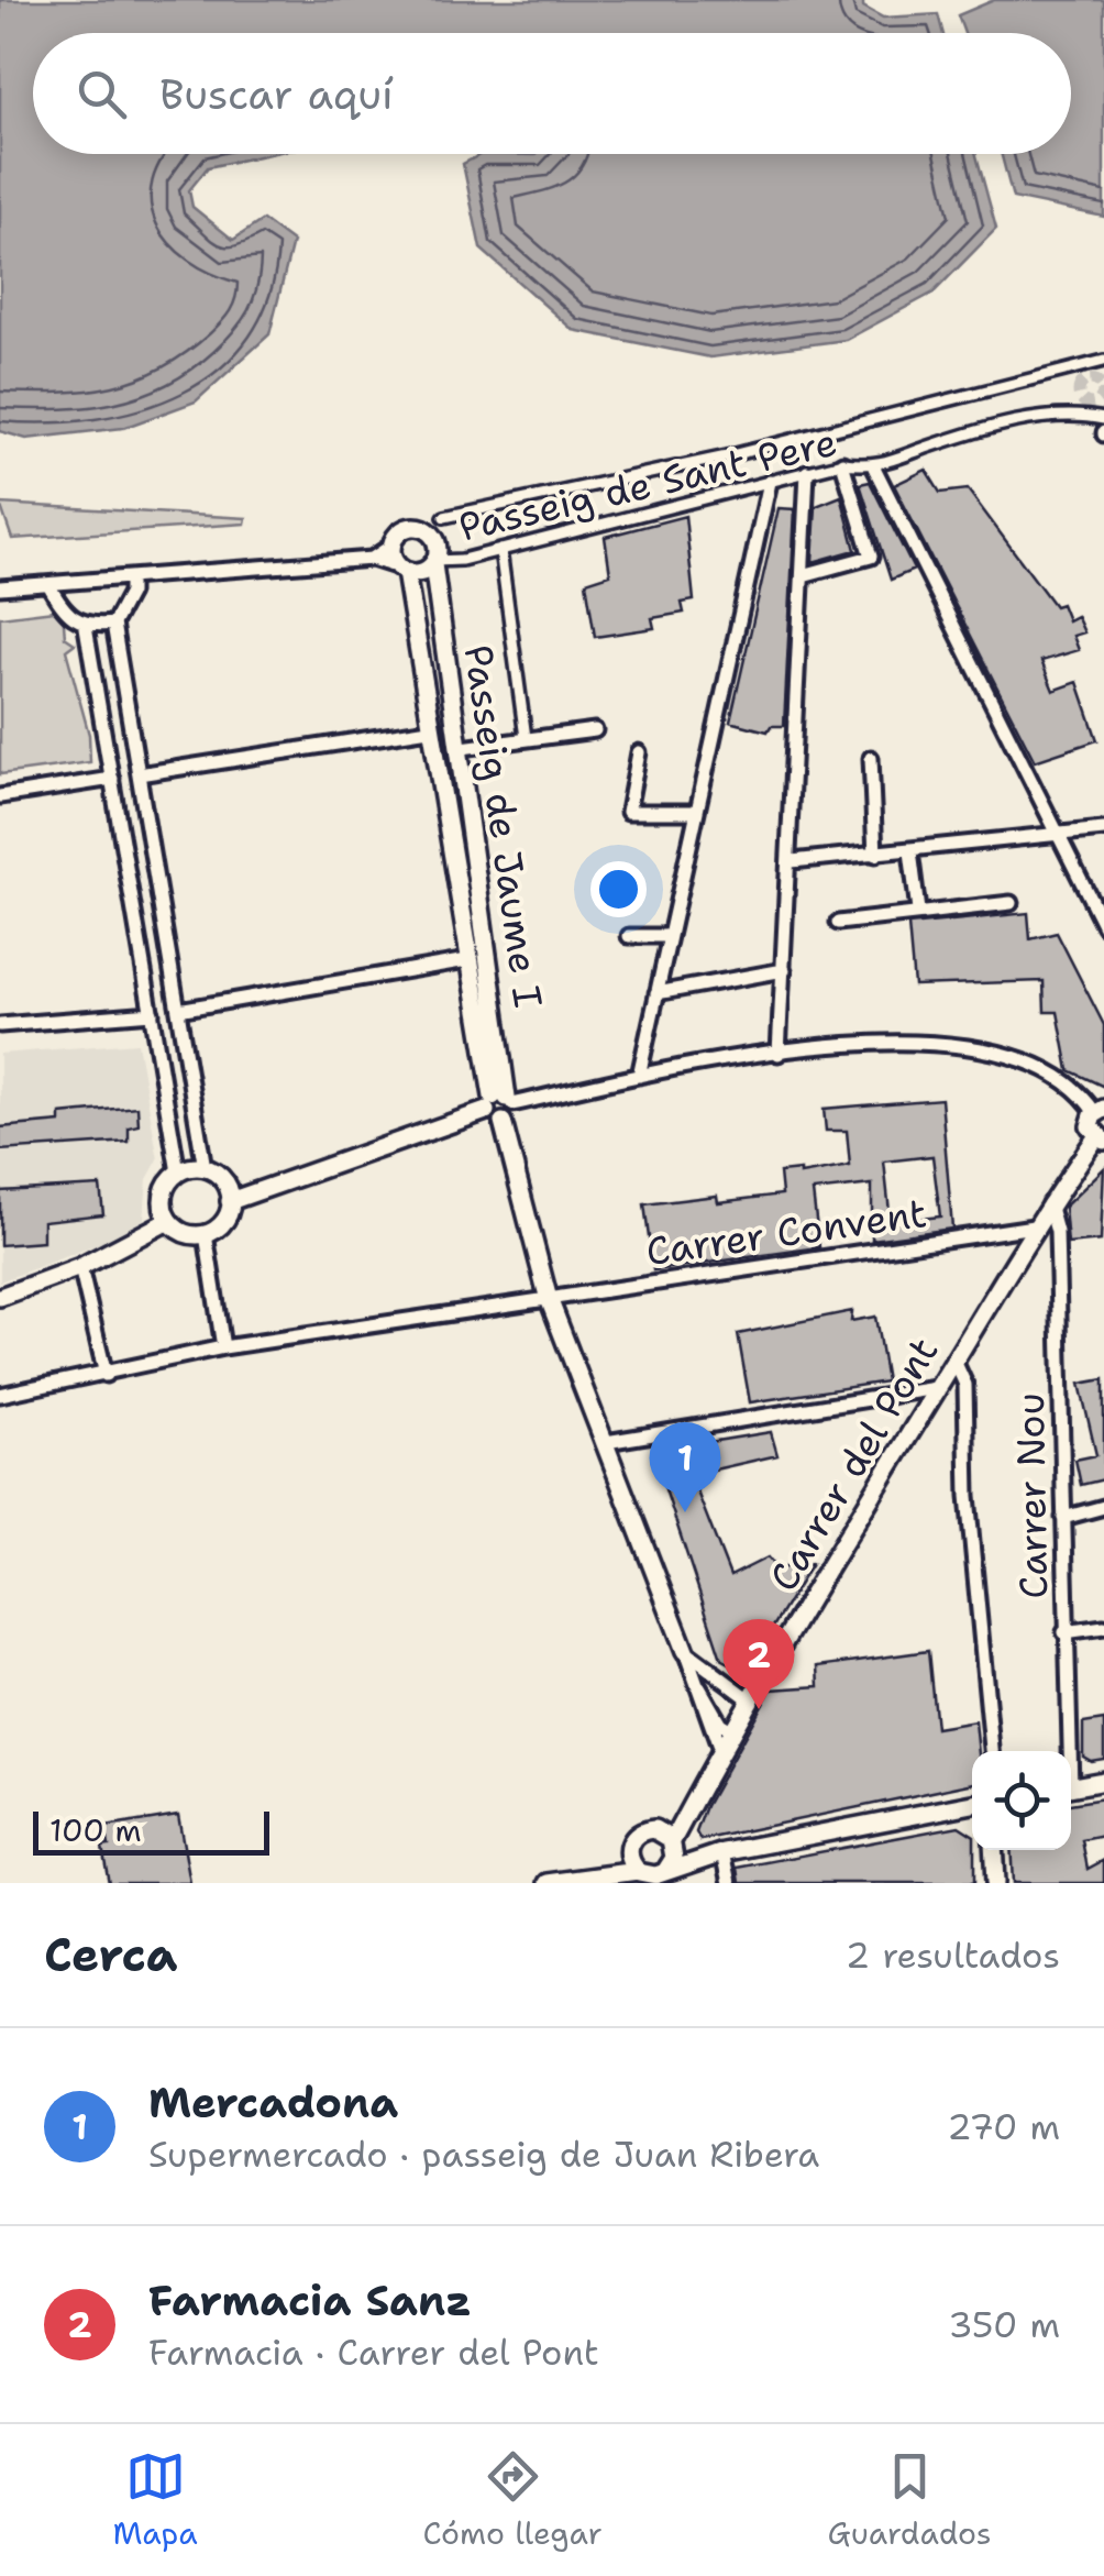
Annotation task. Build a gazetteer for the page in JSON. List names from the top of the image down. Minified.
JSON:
{"streets":{"street":["Passeig de Sant Pere","Passeig de Jaume I","Carrer Convent","Carrer del Pont","Carrer Nou"]},"crossings":[["Passeig de Sant Pere","Passeig de Jaume I"],["Carrer Convent","Carrer del Pont"],["Carrer del Pont","Carrer Nou"]],"scale_bar":"100 m","page":{"search":"Buscar aquí","pins":["1","2"],"scale":"100 m","heading":["Cerca","2 resultados"],"list":[{"mark":"1","name":"Mercadona","note":"Supermercado · passeig de Juan Ribera","value":"270 m"},{"mark":"2","name":"Farmacia Sanz","note":"Farmacia · Carrer del Pont","value":"350 m"}],"nav":["Mapa","Cómo llegar","Guardados"]}}
